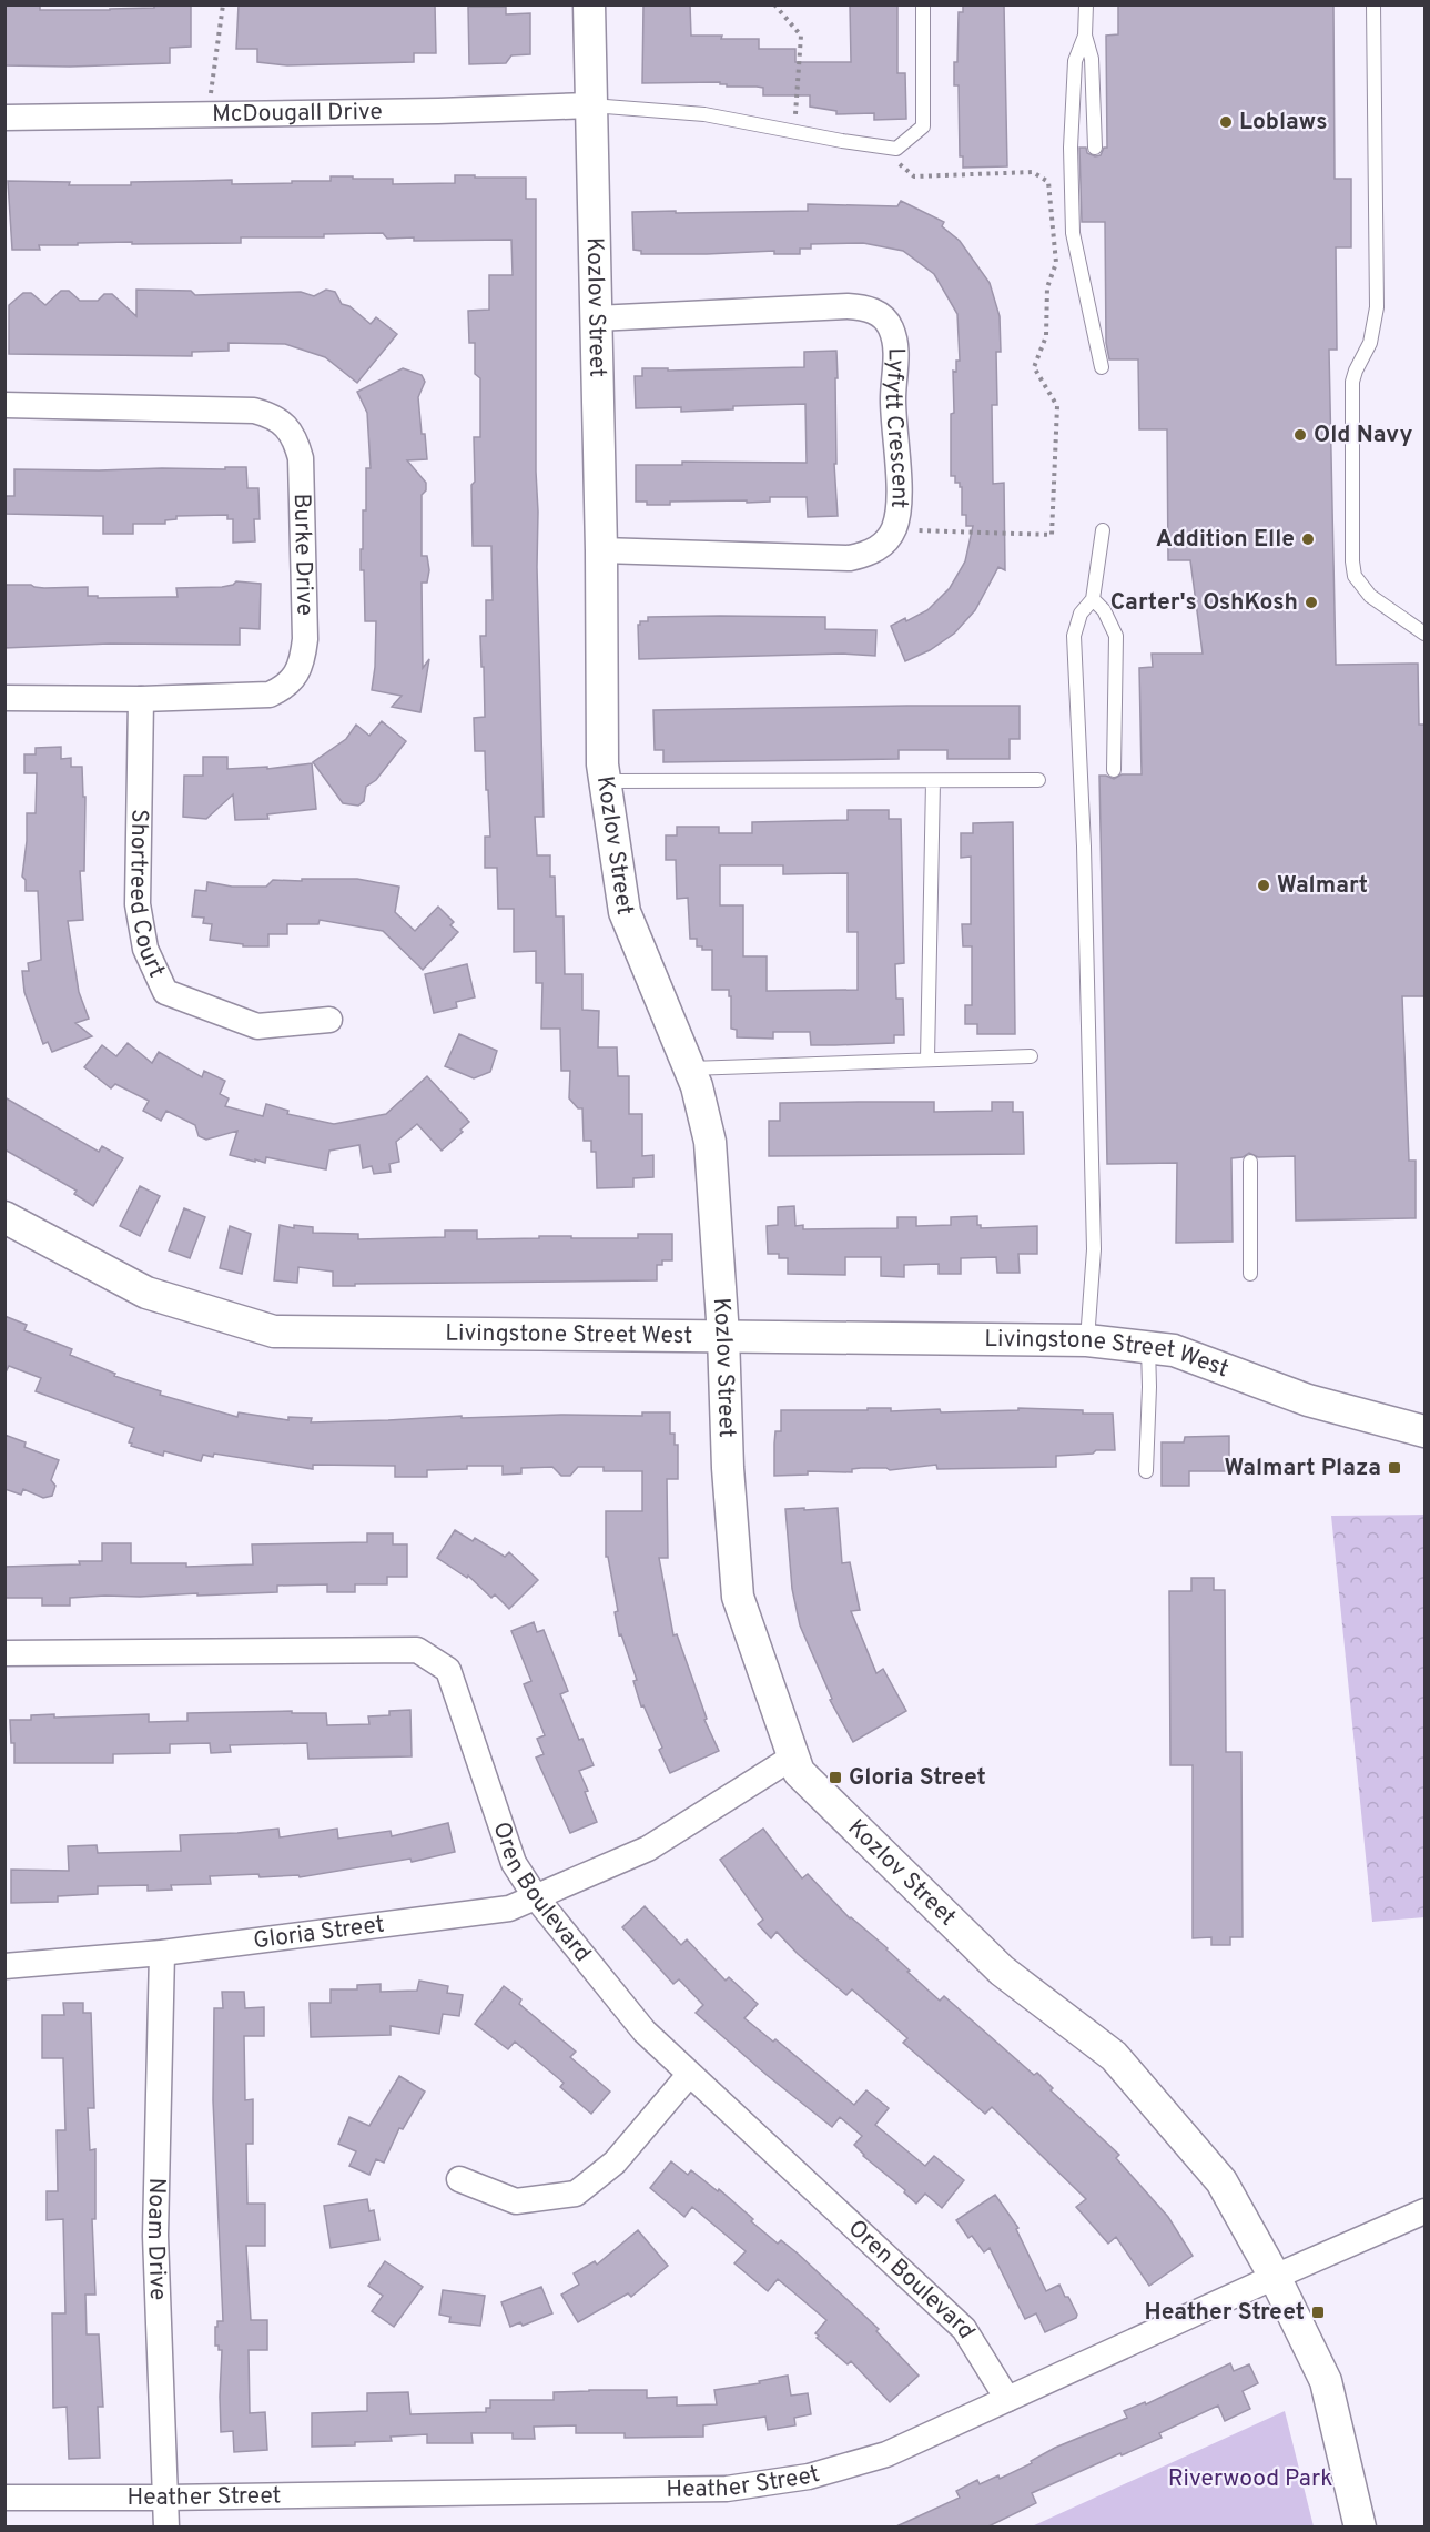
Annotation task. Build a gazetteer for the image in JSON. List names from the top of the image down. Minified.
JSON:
{"streets":{"street":["McDougall Drive","Kozlov Street","Lyfytt Crescent","Burke Drive","Shortreed Court","Livingstone Street West","Oren Boulevard","Gloria Street","Noam Drive","Heather Street"]},"crossings":[["McDougall Drive","Kozlov Street"],["Kozlov Street","Lyfytt Crescent"],["Kozlov Street","Livingstone Street West"],["Kozlov Street","Gloria Street"],["Kozlov Street","Heather Street"],["Burke Drive","Shortreed Court"],["Oren Boulevard","Gloria Street"],["Oren Boulevard","Heather Street"],["Gloria Street","Noam Drive"],["Noam Drive","Heather Street"]],"parks":["Riverwood Park"],"places":{"other":["Loblaws","Old Navy","Addition Elle","Carter's OshKosh","Walmart"],"transit":["Walmart Plaza","Gloria Street","Heather Street"]}}
